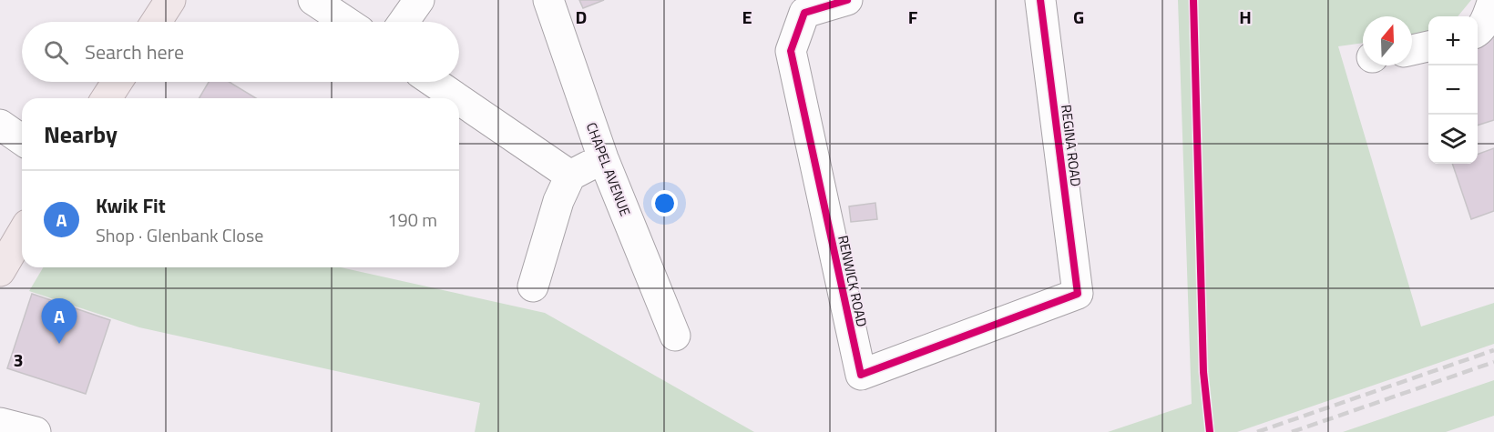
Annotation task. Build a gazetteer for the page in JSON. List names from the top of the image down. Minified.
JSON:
{"streets":{"street":["REGINA ROAD","CHAPEL AVENUE","RENWICK ROAD"]},"crossings":[["REGINA ROAD","RENWICK ROAD"]],"north":"top","page":{"map_buttons":["+","−"],"search":"Search here","heading":"Nearby","list":[{"mark":"A","name":"Kwik Fit","note":"Shop · Glenbank Close","value":"190 m"}],"pins":"A"},"grid":{"columns":["D","E","F","G","H"],"rows":["3"]}}
